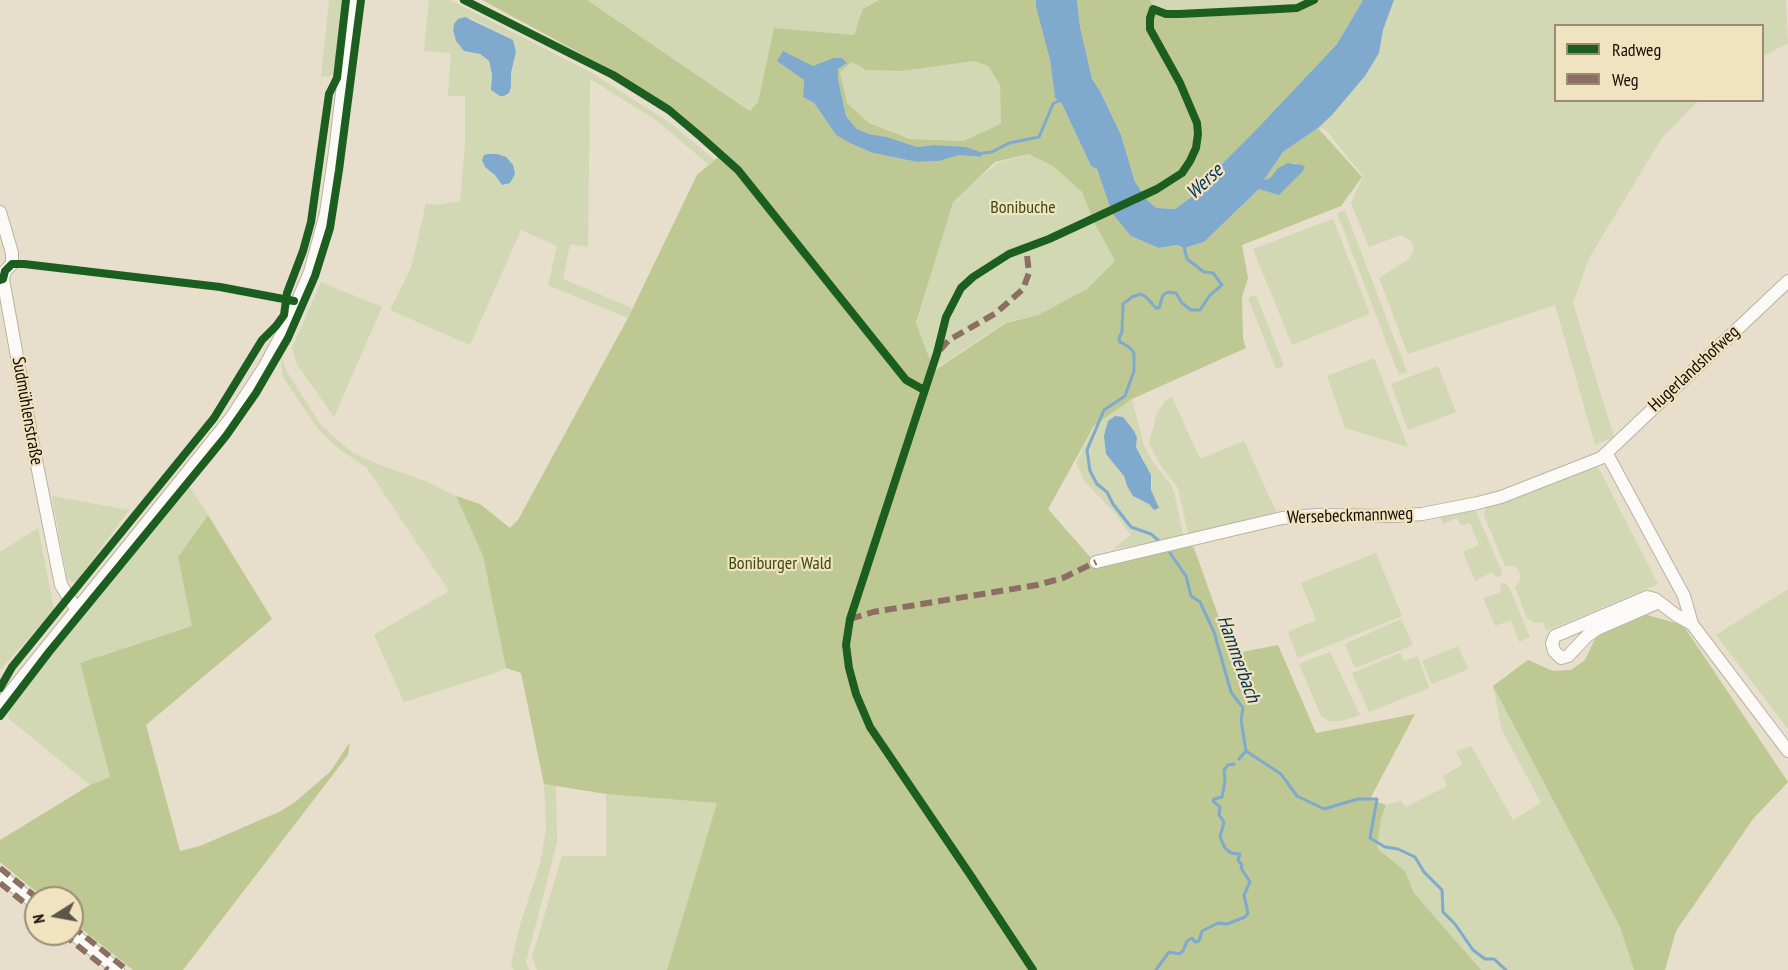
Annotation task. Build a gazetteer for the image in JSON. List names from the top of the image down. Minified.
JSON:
{"streets":{"street":["Hugerlandshofweg","Sudmühlenstraße","Wersebeckmannweg"]},"crossings":[["Hugerlandshofweg","Wersebeckmannweg"]],"water":["Werse","Hammerbach"],"parks":["Bonibuche","Boniburger Wald"],"legend":["Radweg","Weg"],"north":"left"}
